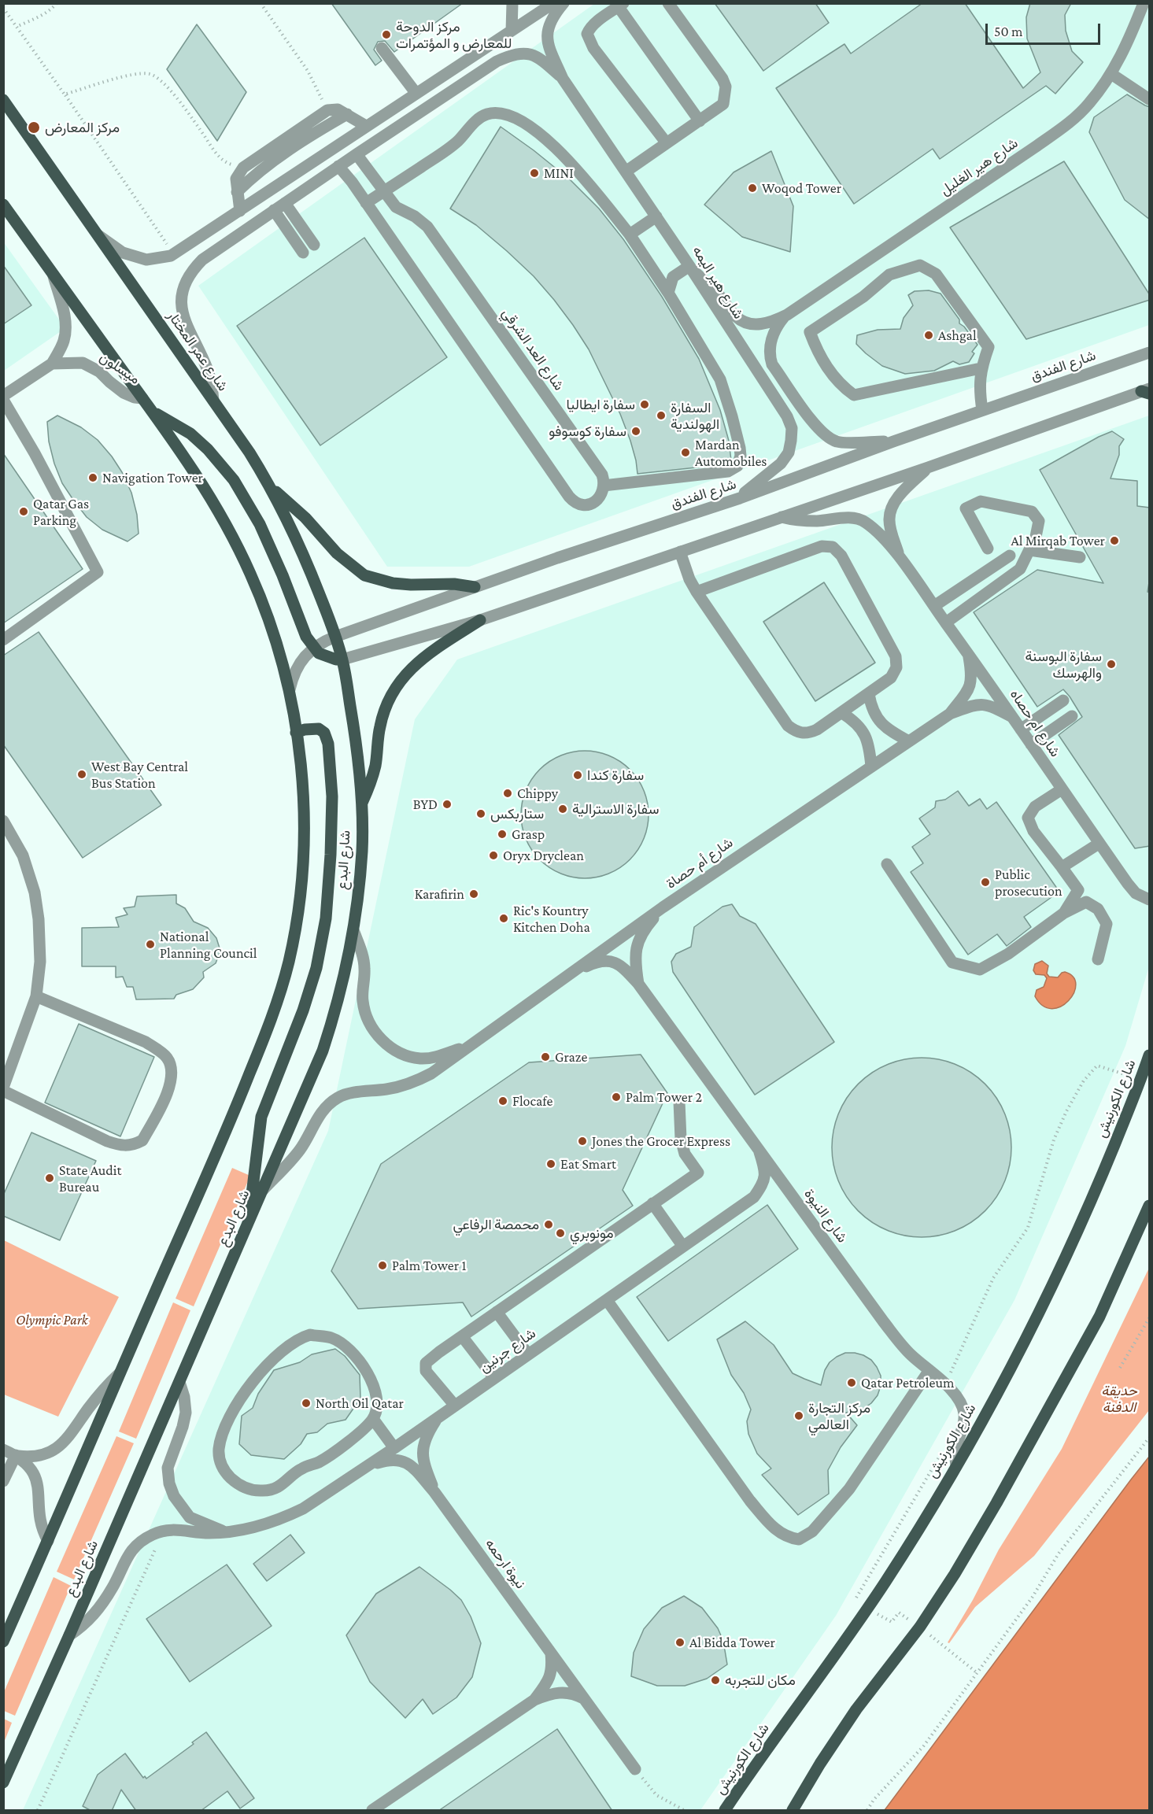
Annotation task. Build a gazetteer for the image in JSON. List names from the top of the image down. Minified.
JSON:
{"streets":{"main road":["شارع عمر المختار","شارع البدع","شارع الكورنيش"],"street":["شارع هير الغليل","شارع هير اليمه","شارع العد الشرقي","شارع الفندق","ميسلون","شارع ام حصاه","شارع أم حصاة","شارع النيوة","شارع جرنين","نيوة ارحمه"]},"crossings":[["شارع هير الغليل","شارع هير اليمه"],["شارع هير الغليل","شارع الفندق"],["شارع هير اليمه","شارع العد الشرقي"],["شارع هير اليمه","شارع الفندق"],["شارع عمر المختار","شارع الفندق"],["شارع عمر المختار","شارع البدع"],["شارع الفندق","شارع البدع"],["شارع ام حصاه","شارع أم حصاة"],["شارع البدع","شارع أم حصاة"],["شارع البدع","شارع جرنين"],["شارع أم حصاة","شارع النيوة"],["شارع الكورنيش","شارع النيوة"],["شارع النيوة","شارع جرنين"],["شارع جرنين","نيوة ارحمه"]],"parks":["Olympic Park","حديقة الدفنة"],"places":["مركز الدوحة للمعارض و المؤتمرات","مركز المعارض","MINI","Woqod Tower","Ashgal","سفارة ايطاليا","السفارة الهولندية","سفارة كوسوفو","Mardan Automobiles","Navigation Tower","Qatar Gas Parking","Al Mirqab Tower","سفارة البوسنة والهرسك","West Bay Central Bus Station","سفارة كندا","Chippy","BYD","سفارة الاسترالية","ستاربكس","Grasp","Oryx Dryclean","Public prosecution","Karafirin","Ric's Kountry Kitchen Doha","National Planning Council","Graze","Palm Tower 2","Flocafe","Jones the Grocer Express","Eat Smart","State Audit Bureau","محمصة الرفاعي","مونوبري","Palm Tower 1","Qatar Petroleum","North Oil Qatar","مركز التجارة العالمي","Al Bidda Tower","مكان للتجربه"],"scale_bar":"50 m"}
